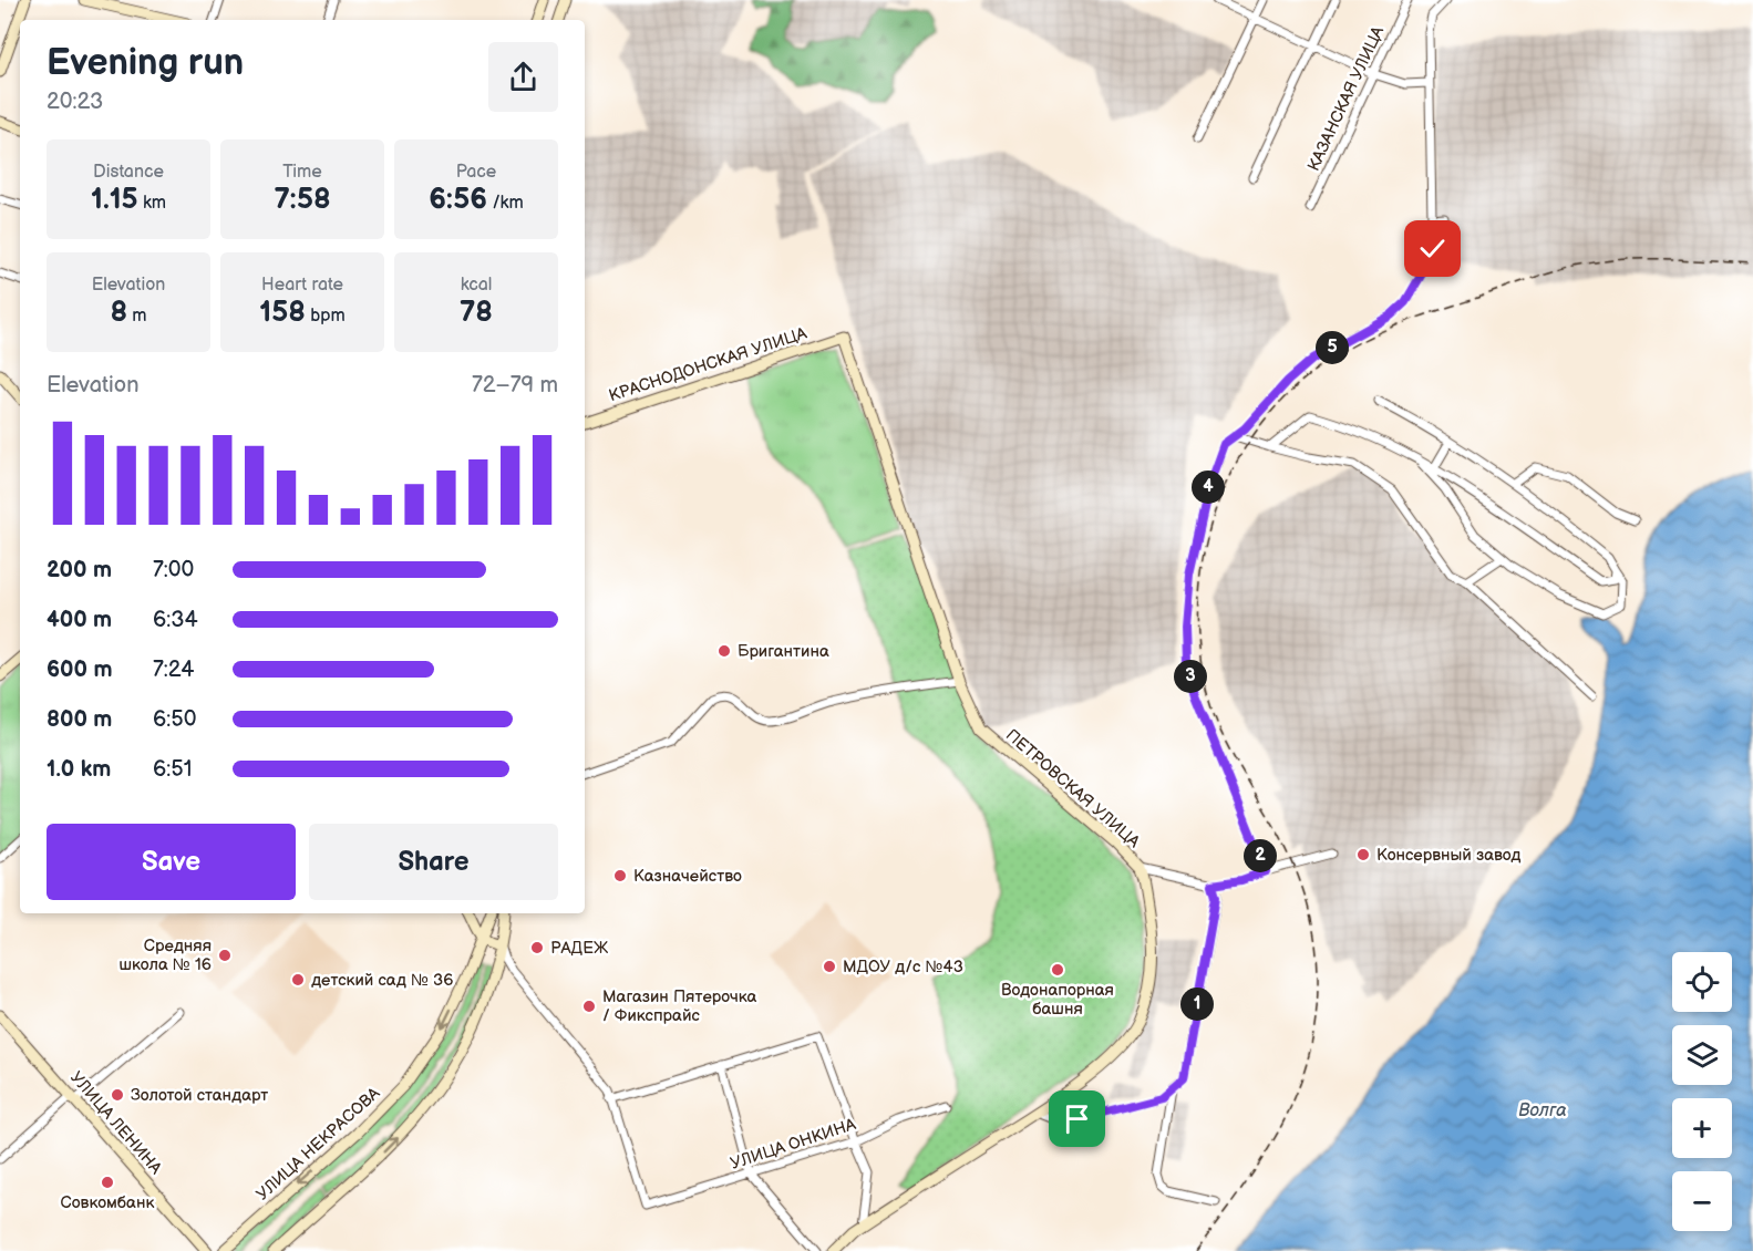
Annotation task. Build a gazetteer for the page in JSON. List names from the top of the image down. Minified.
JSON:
{"streets":{"street":["КАЗАНСКАЯ УЛИЦА","КРАСНОДОНСКАЯ УЛИЦА","ПЕТРОВСКАЯ УЛИЦА","УЛИЦА ЛЕНИНА","УЛИЦА НЕКРАСОВА","УЛИЦА ОНКИНА"]},"crossings":[["КРАСНОДОНСКАЯ УЛИЦА","ПЕТРОВСКАЯ УЛИЦА"]],"water":["Волга"],"places":["Бригантина","Консервный завод","Казначейство","РАДЕЖ","Средняя школа № 16","МДОУ д/с №43","Водонапорная башня","детский сад № 36","Магазин Пятерочка / Фикспрайс","Золотой стандарт","Совкомбанк"],"page":{"heading":["Evening run","20:23"],"stats":[["Distance","1.15 km"],["Time","7:58"],["Pace","6:56 /km"],["Elevation","8 m"],["Heart rate","158 bpm"],["kcal","78"]],"pins":["5","4","3","2","1"],"chart":["Elevation","72–79 m"],"list":[{"name":"200 m","note":"7:00"},{"name":"400 m","note":"6:34"},{"name":"600 m","note":"7:24"},{"name":"800 m","note":"6:50"},{"name":"1.0 km","note":"6:51"}],"buttons":["Save","Share"],"map_buttons":["+","−"]}}
